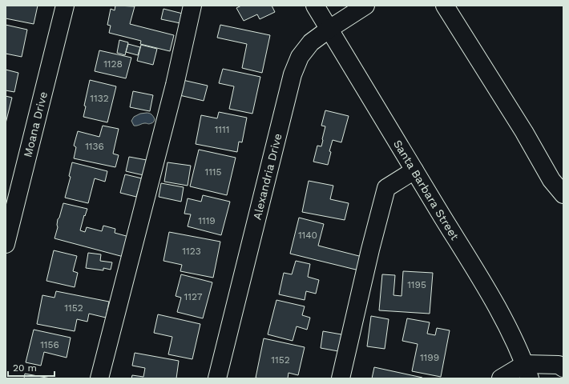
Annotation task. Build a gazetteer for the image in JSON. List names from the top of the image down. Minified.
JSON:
{"streets":{"street":["Moana Drive","Alexandria Drive","Santa Barbara Street"]},"crossings":[["Alexandria Drive","Santa Barbara Street"]],"house_numbers":["1128","1132","1111","1136","1115","1119","1140","1123","1195","1127","1152","1156","1199","1152"],"scale_bar":"20 m"}
